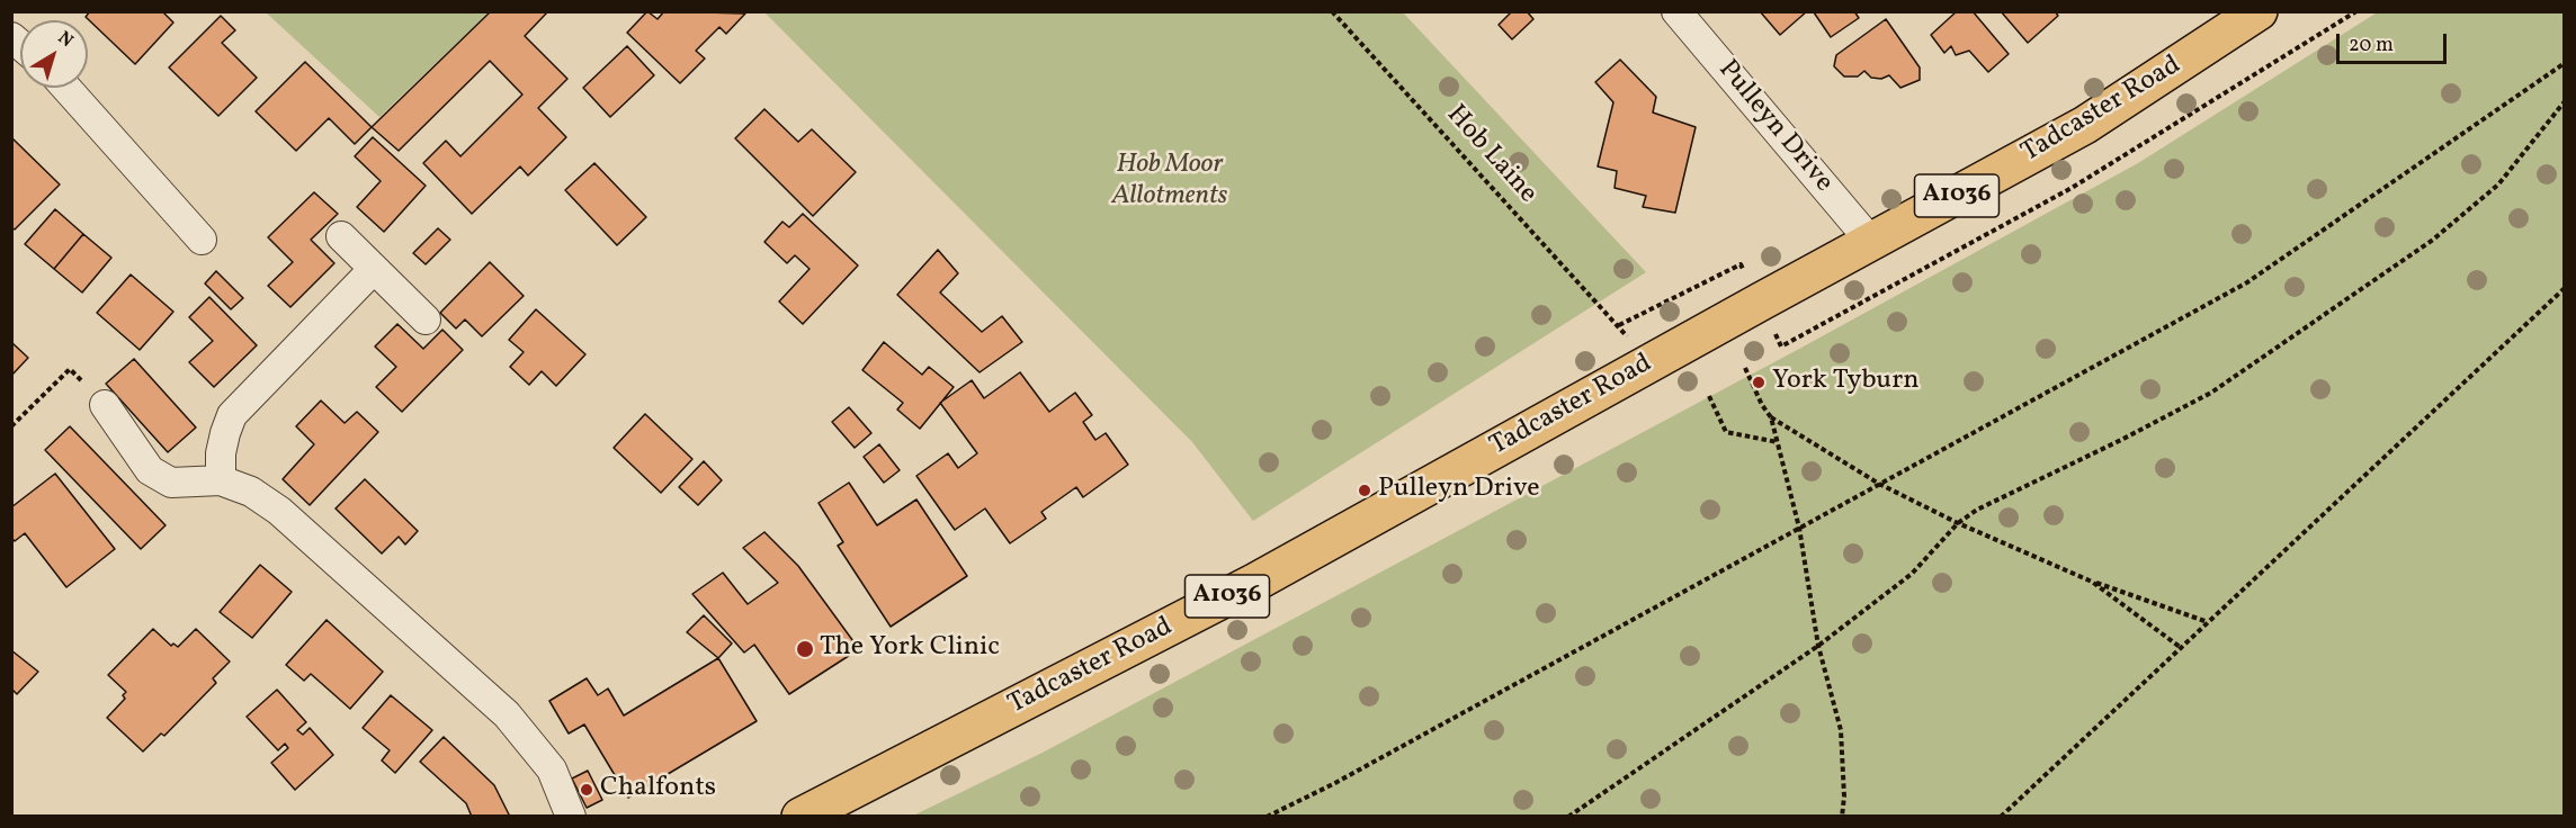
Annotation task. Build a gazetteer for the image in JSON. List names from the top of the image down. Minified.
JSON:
{"streets":{"main road":["Tadcaster Road","A1036"],"street":["Pulleyn Drive"],"path":["Hob Laine"]},"crossings":[["Tadcaster Road","Pulleyn Drive"]],"parks":["Hob Moor Allotments"],"places":["York Tyburn","Pulleyn Drive","The York Clinic","Chalfonts"],"scale_bar":"20 m","north":"top right"}
